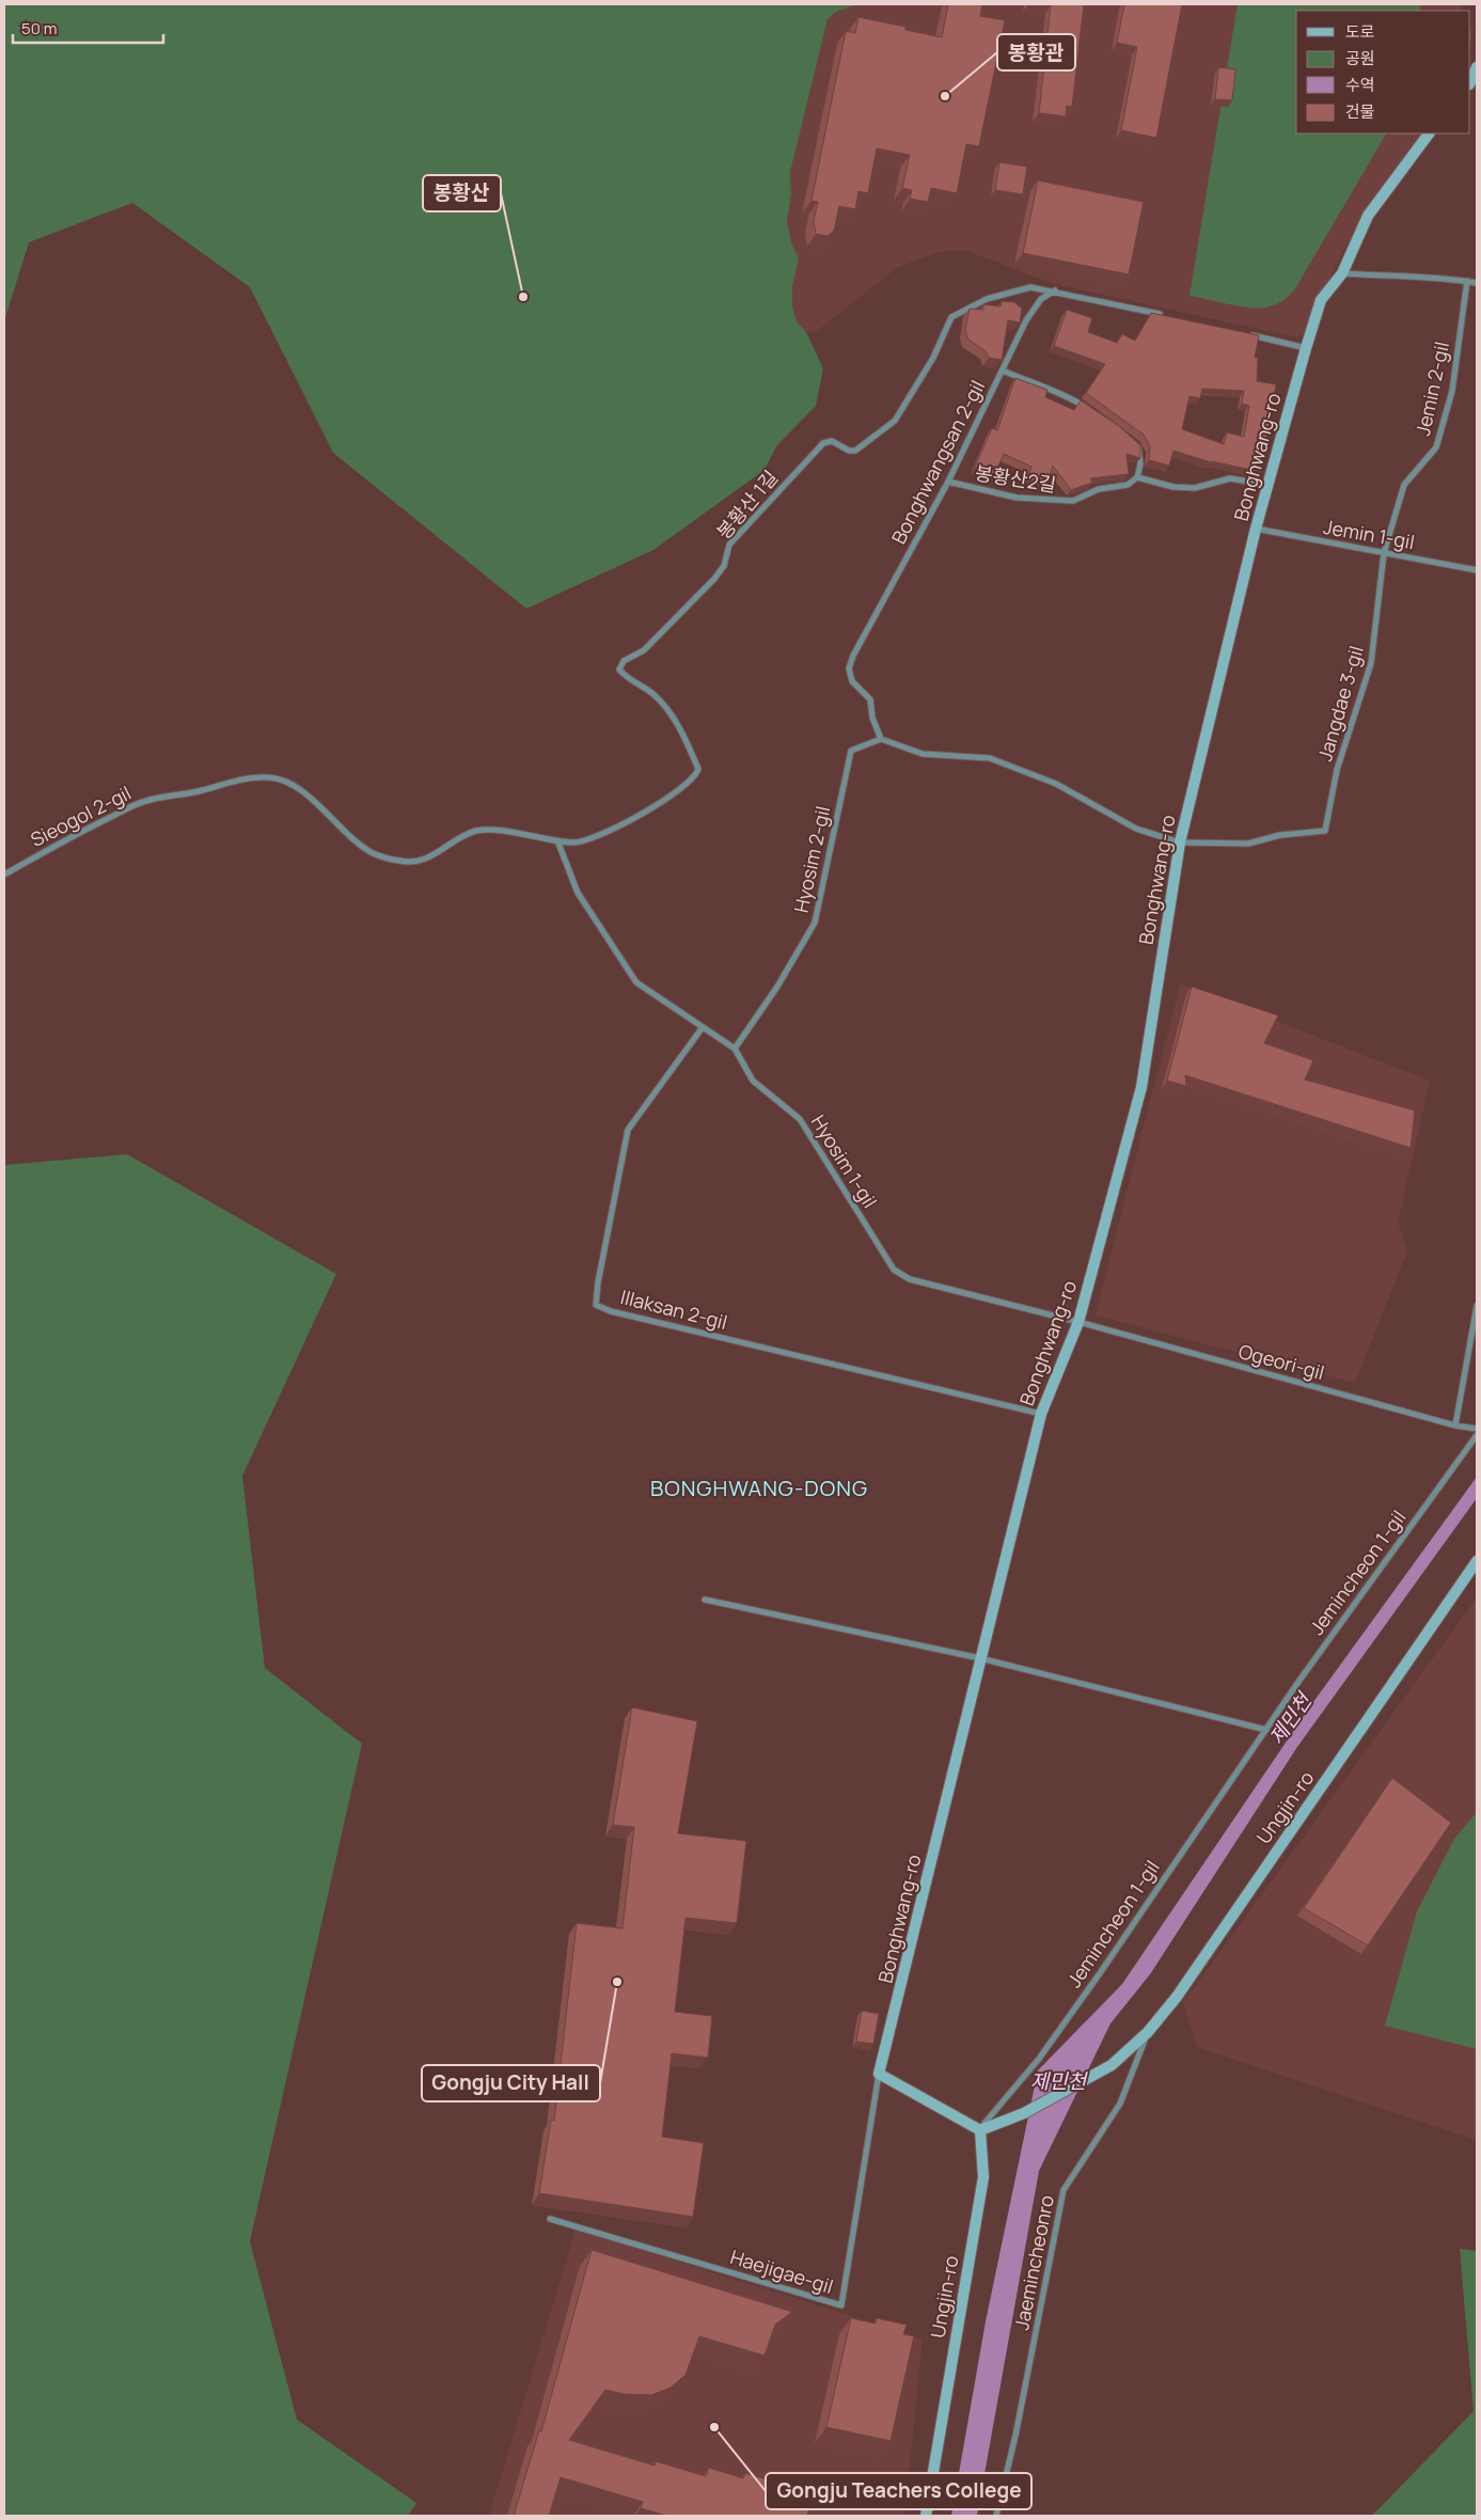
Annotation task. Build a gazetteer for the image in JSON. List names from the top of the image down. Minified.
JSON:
{"streets":{"main road":["Bonghwang-ro","Ungjin-ro"],"street":["Jemin 2-gil","Bonghwangsan 2-gil","봉황산2길","봉황산 1길","Jemin 1-gil","Jangdae 3-gil","Sieogol 2-gil","Hyosim 2-gil","Hyosim 1-gil","Illaksan 2-gil","Ogeori-gil","Jemincheon 1-gil","Jaemincheonro","Haejigae-gil"]},"crossings":[["Jemin 2-gil","Jemin 1-gil"],["Jemin 2-gil","Jangdae 3-gil"],["Bonghwang-ro","Jemin 1-gil"],["Bonghwang-ro","Jangdae 3-gil"],["Bonghwang-ro","Hyosim 1-gil"],["Bonghwang-ro","Illaksan 2-gil"],["Bonghwang-ro","Ogeori-gil"],["Bonghwang-ro","Haejigae-gil"],["Bonghwangsan 2-gil","봉황산2길"],["Bonghwangsan 2-gil","봉황산 1길"],["Bonghwangsan 2-gil","Hyosim 2-gil"],["봉황산 1길","Sieogol 2-gil"],["봉황산 1길","Hyosim 1-gil"],["Jemin 1-gil","Jangdae 3-gil"],["Sieogol 2-gil","Hyosim 1-gil"],["Hyosim 2-gil","Hyosim 1-gil"],["Hyosim 1-gil","Illaksan 2-gil"],["Hyosim 1-gil","Ogeori-gil"],["Jemincheon 1-gil","Ungjin-ro"],["Ungjin-ro","Jaemincheonro"]],"districts":["BONGHWANG-DONG"],"water":["제민천"],"places":["봉황관","봉황산","Gongju City Hall","Gongju Teachers College"],"legend":["도로","공원","수역","건물"],"scale_bar":"50 m"}
